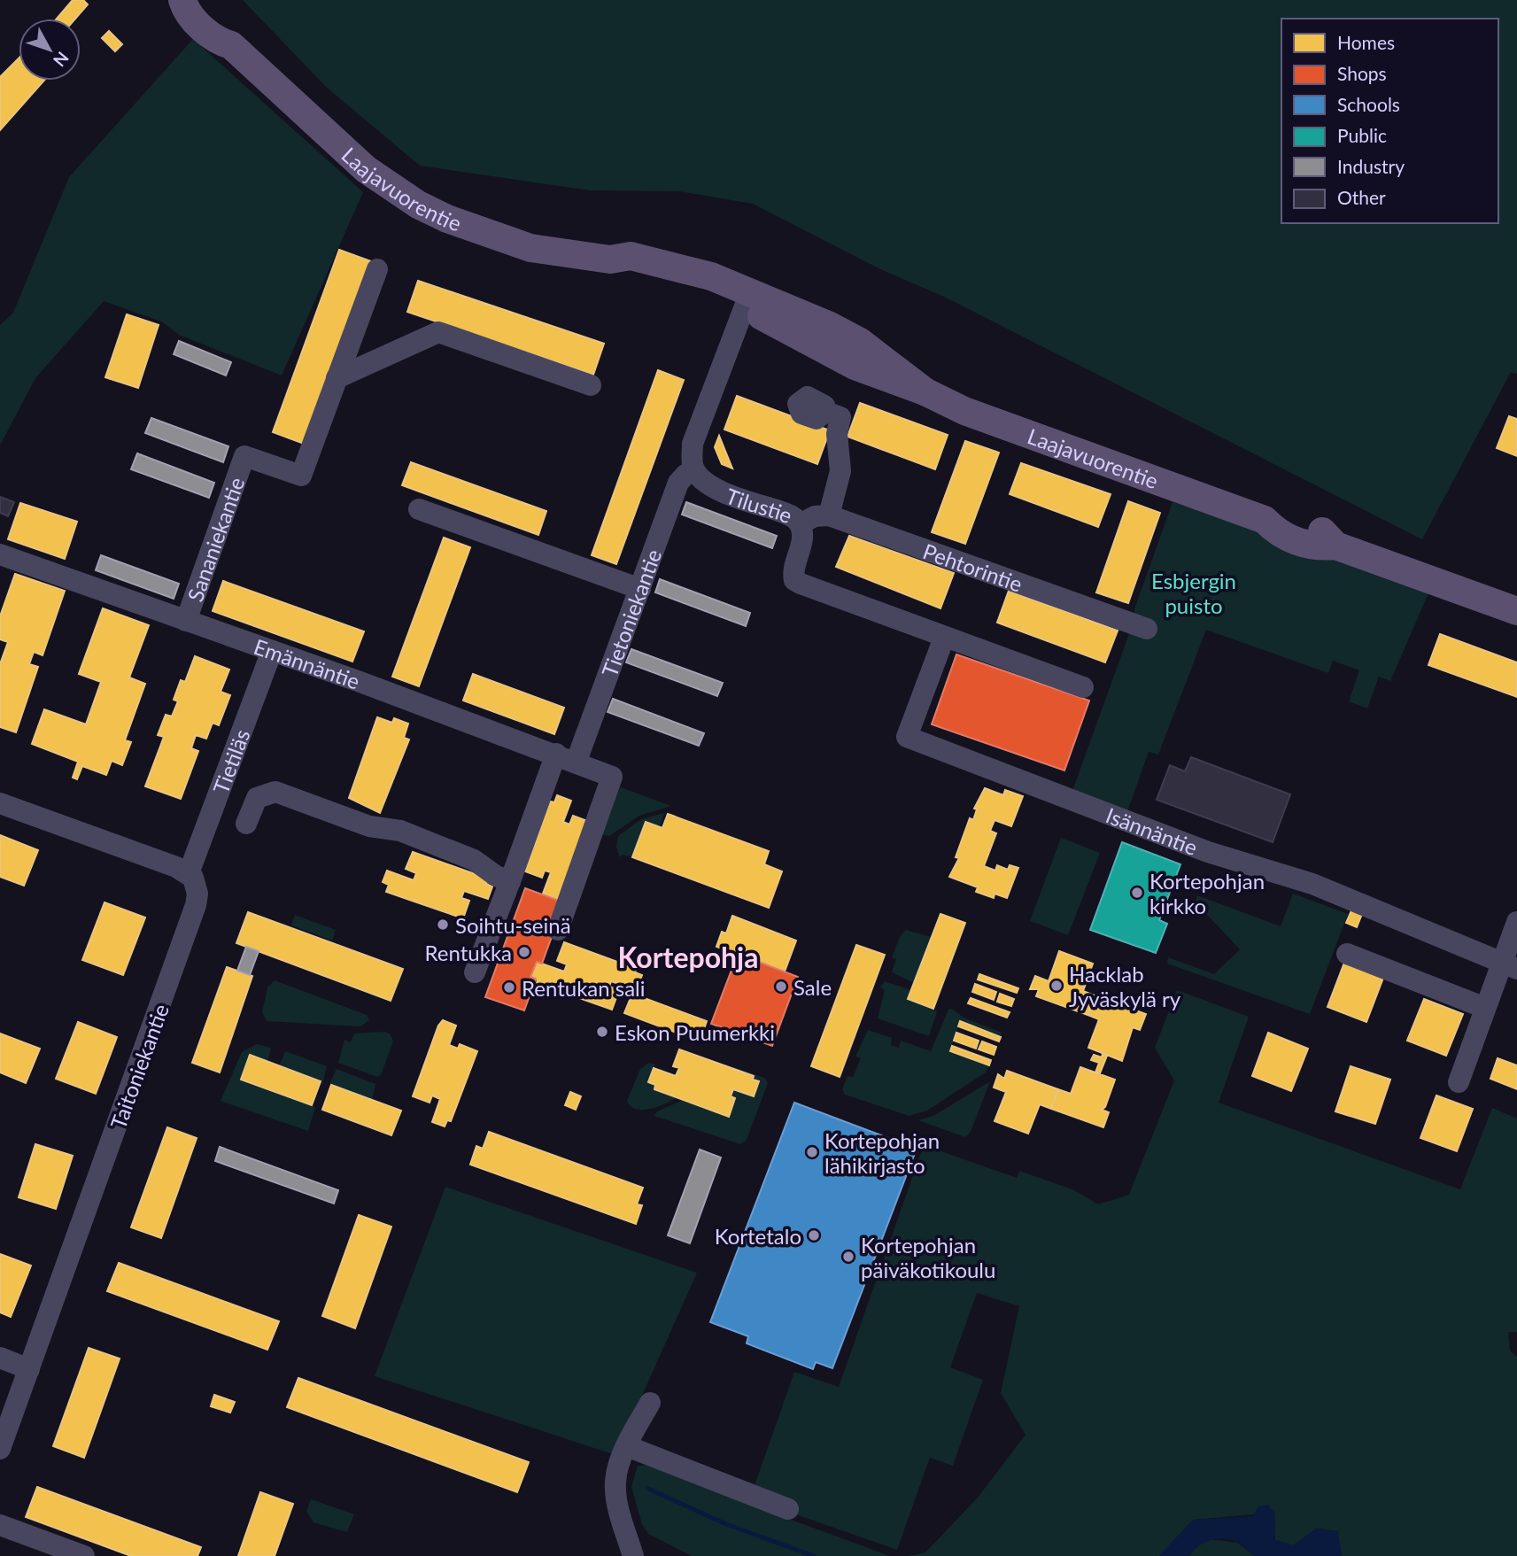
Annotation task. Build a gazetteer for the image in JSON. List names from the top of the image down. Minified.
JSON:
{"streets":{"main road":["Laajavuorentie"],"street":["Tilustie","Sananiekantie","Pehtorintie","Tietoniekantie","Emännäntie","Tietiläs","Isännäntie","Taitoniekantie"]},"crossings":[["Tilustie","Tietoniekantie"],["Tilustie","Isännäntie"],["Sananiekantie","Emännäntie"],["Tietoniekantie","Emännäntie"],["Emännäntie","Tietiläs"],["Tietiläs","Taitoniekantie"]],"districts":["Kortepohja"],"parks":["Esbjergin puisto"],"places":["Kortepohjan kirkko","Soihtu-seinä","Rentukka","Hacklab Jyväskylä ry","Sale","Rentukan sali","Eskon Puumerkki","Kortepohjan lähikirjasto","Kortetalo","Kortepohjan päiväkotikoulu"],"legend":["Homes","Shops","Schools","Public","Industry","Other"],"north":"bottom right"}
